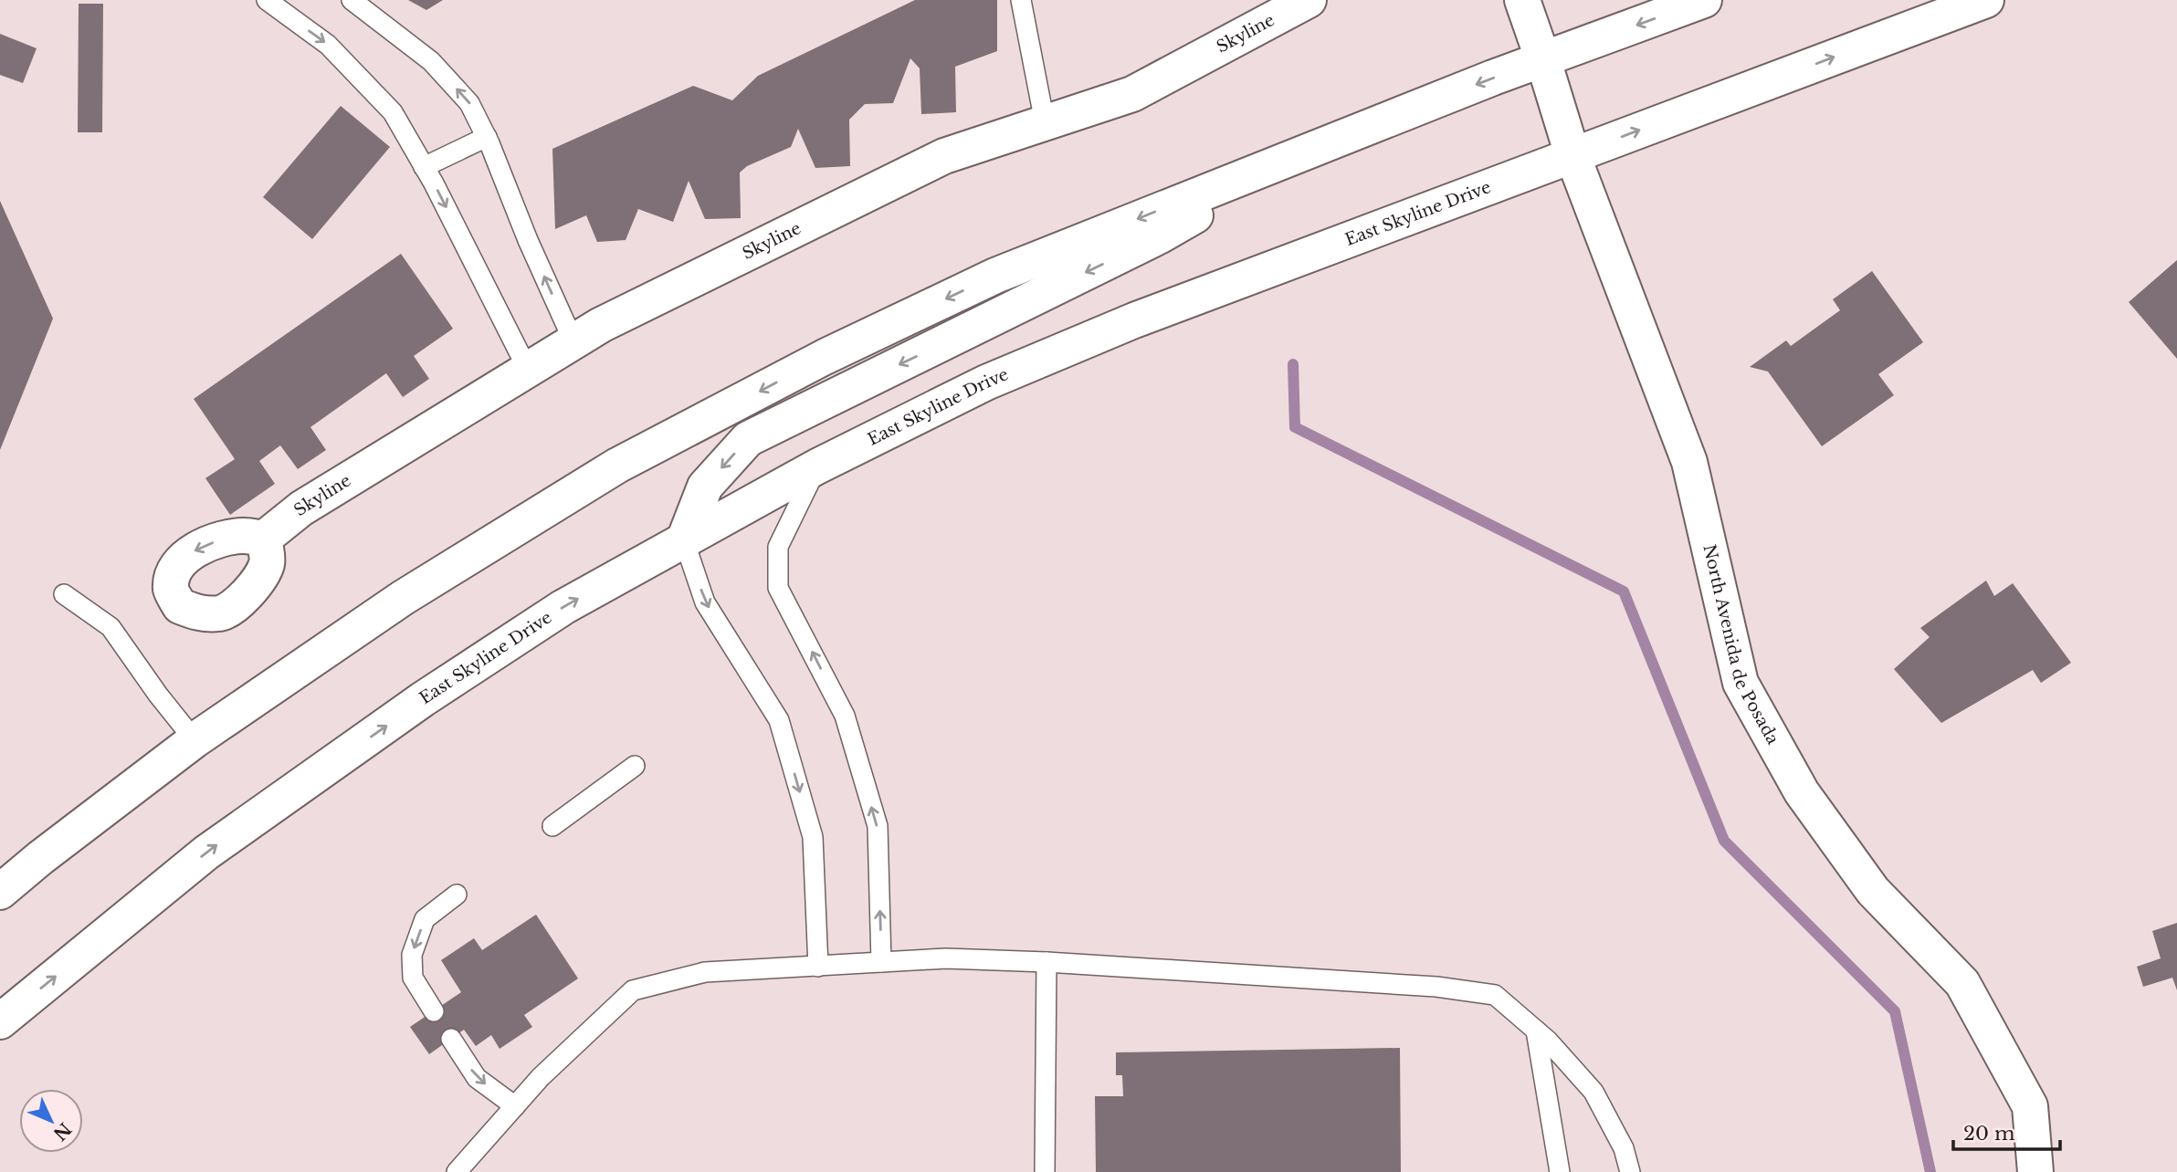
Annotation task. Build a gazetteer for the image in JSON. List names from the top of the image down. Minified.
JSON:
{"streets":{"main road":["Skyline","East Skyline Drive","North Avenida de Posada"]},"crossings":[["East Skyline Drive","North Avenida de Posada"]],"scale_bar":"20 m","north":"bottom right"}
